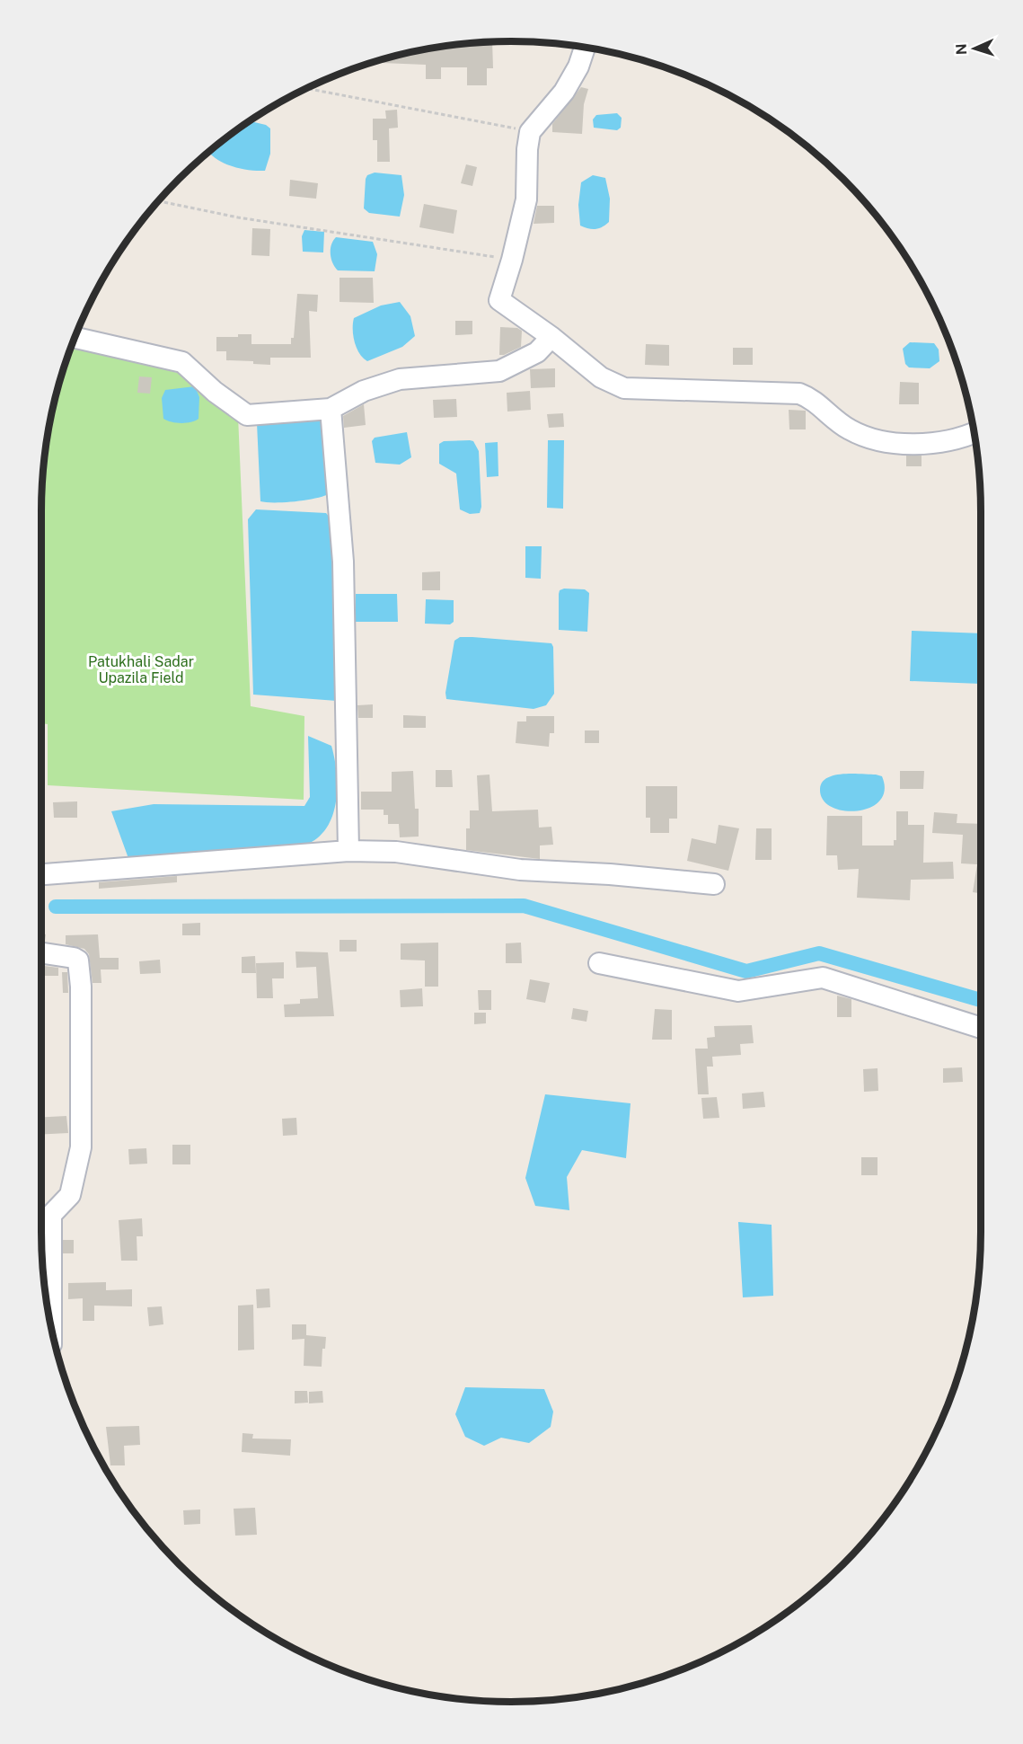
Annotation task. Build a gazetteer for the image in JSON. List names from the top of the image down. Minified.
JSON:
{"parks":["Patukhali Sadar Upazila Field"],"north":"left"}
